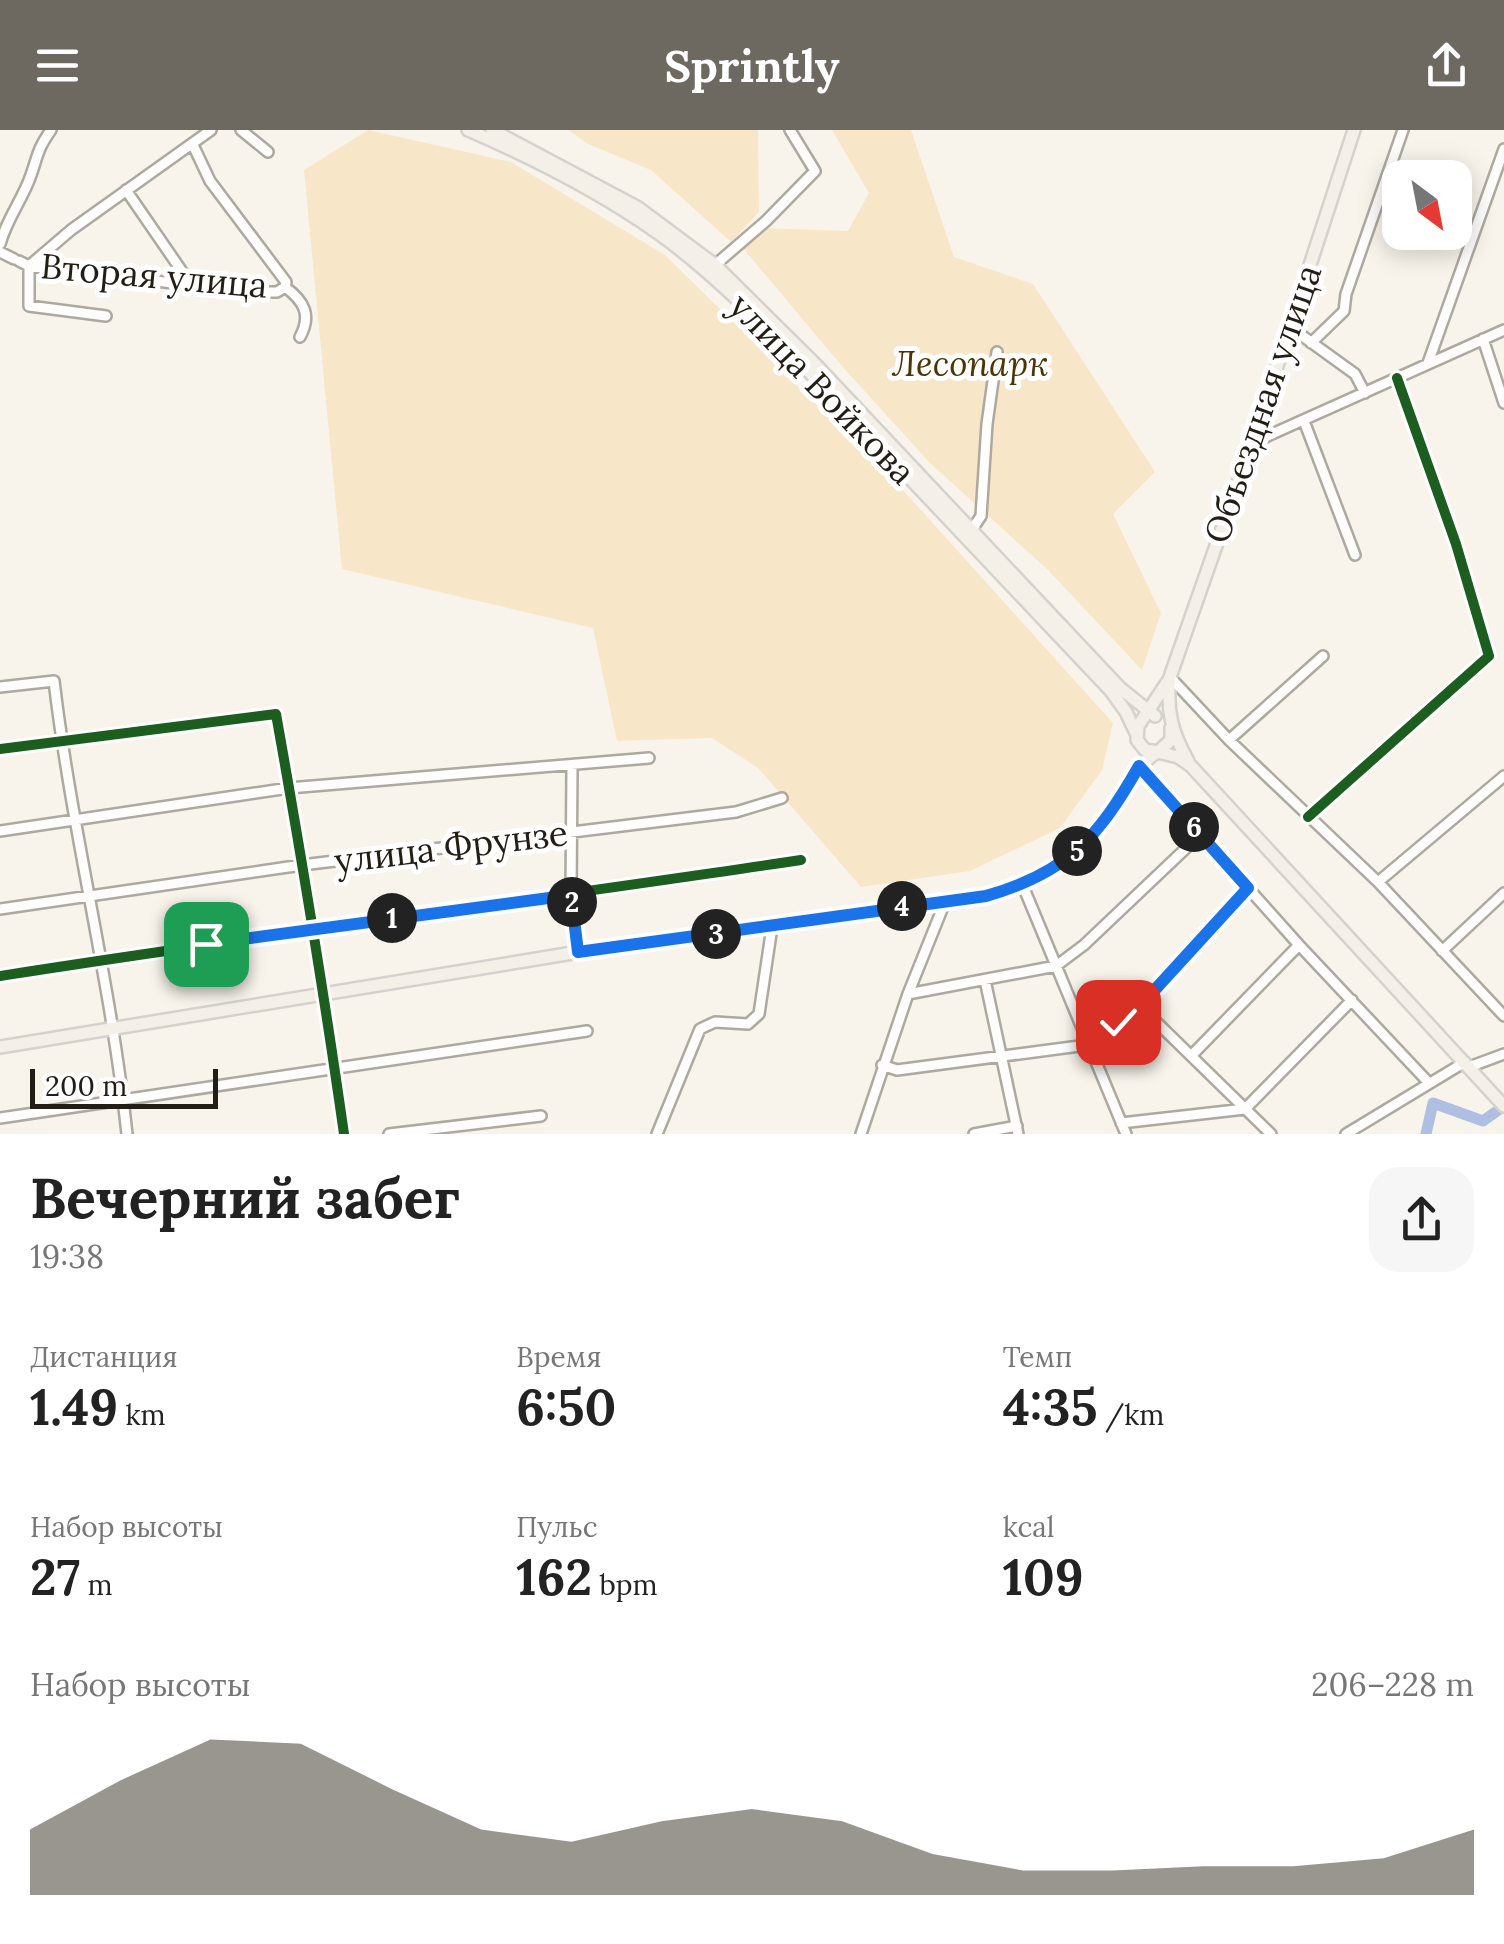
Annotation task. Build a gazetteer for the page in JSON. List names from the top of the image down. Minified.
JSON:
{"streets":{"main road":["улица Войкова","Объездная улица"],"street":["Вторая улица","улица Фрунзе"]},"parks":["Лесопарк"],"scale_bar":"200 m","north":"bottom right","page":{"header":"Sprintly","pins":["6","5","2","4","1","3"],"scale":"200 m","heading":["Вечерний забег","19:38"],"stats":[["Дистанция","1.49 km"],["Время","6:50"],["Темп","4:35 /km"],["Набор высоты","27 m"],["Пульс","162 bpm"],["kcal","109"]],"chart":["Набор высоты","206–228 m"]}}
